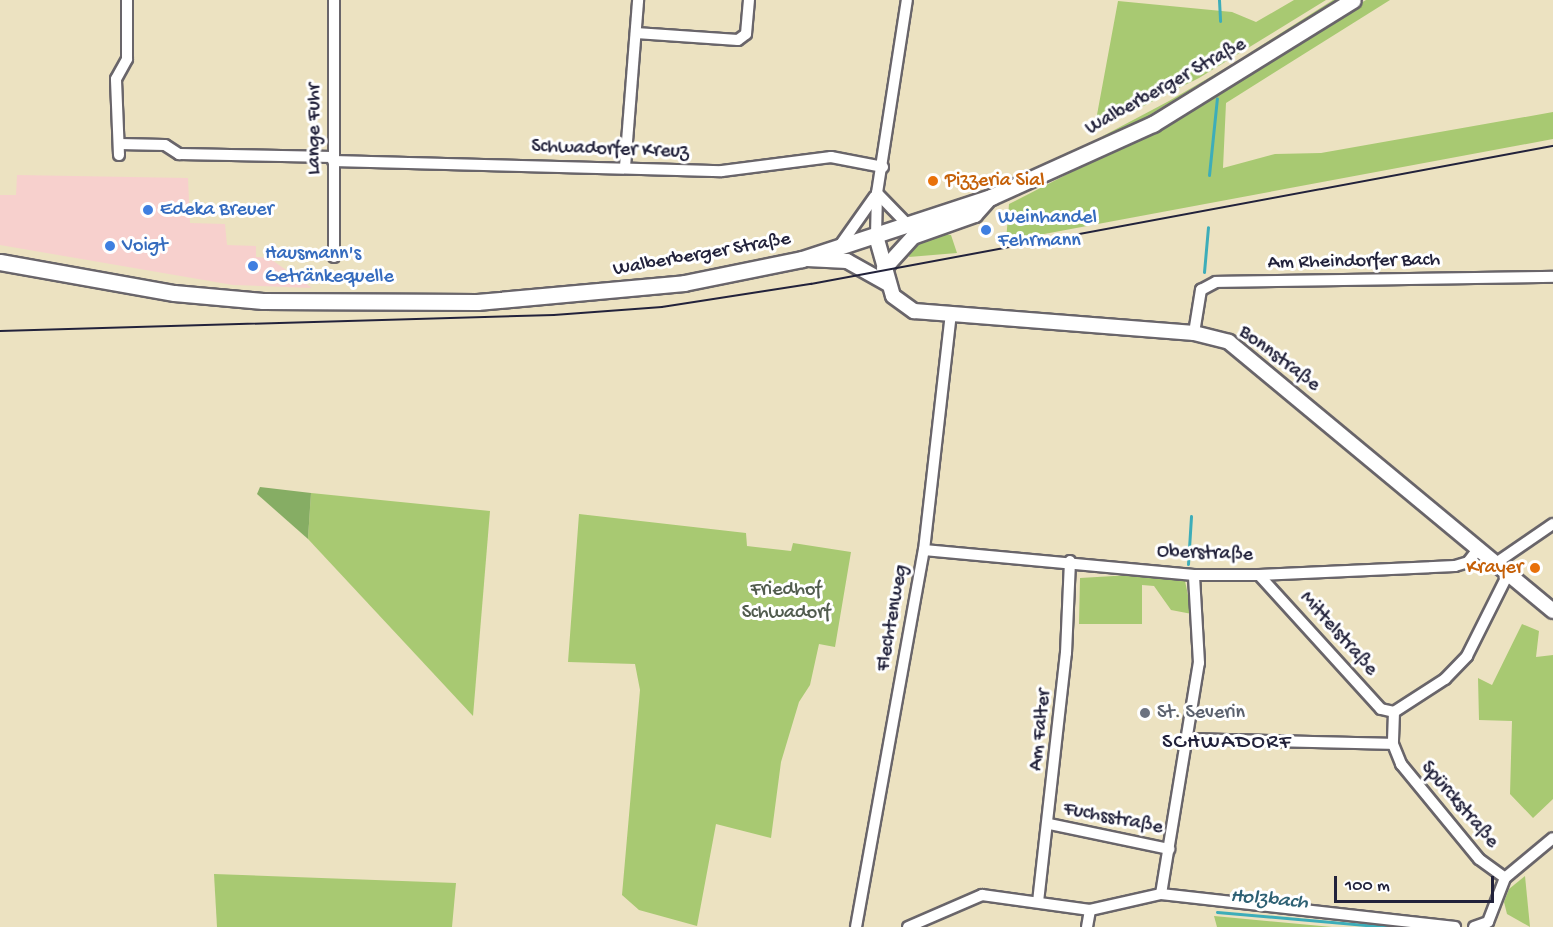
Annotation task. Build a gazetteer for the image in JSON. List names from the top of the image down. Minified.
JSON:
{"streets":{"main road":["Walberberger Straße"],"street":["Lange Fuhr","Schwadorfer Kreuz","Am Rheindorfer Bach","Bonnstraße","Oberstraße","Flechtenweg","Mittelstraße","Am Falter","Spürckstraße","Fuchsstraße"]},"crossings":[["Walberberger Straße","Bonnstraße"],["Lange Fuhr","Schwadorfer Kreuz"],["Am Rheindorfer Bach","Bonnstraße"],["Bonnstraße","Oberstraße"],["Bonnstraße","Flechtenweg"],["Oberstraße","Flechtenweg"],["Oberstraße","Mittelstraße"],["Oberstraße","Am Falter"],["Am Falter","Fuchsstraße"]],"districts":["SCHWADORF"],"water":["Holzbach"],"parks":["Friedhof Schwadorf"],"places":["Pizzeria Sial","Edeka Breuer","Weinhandel Fehrmann","Voigt","Hausmann's Getränkequelle","Krayer","St. Severin"],"scale_bar":"100 m"}
